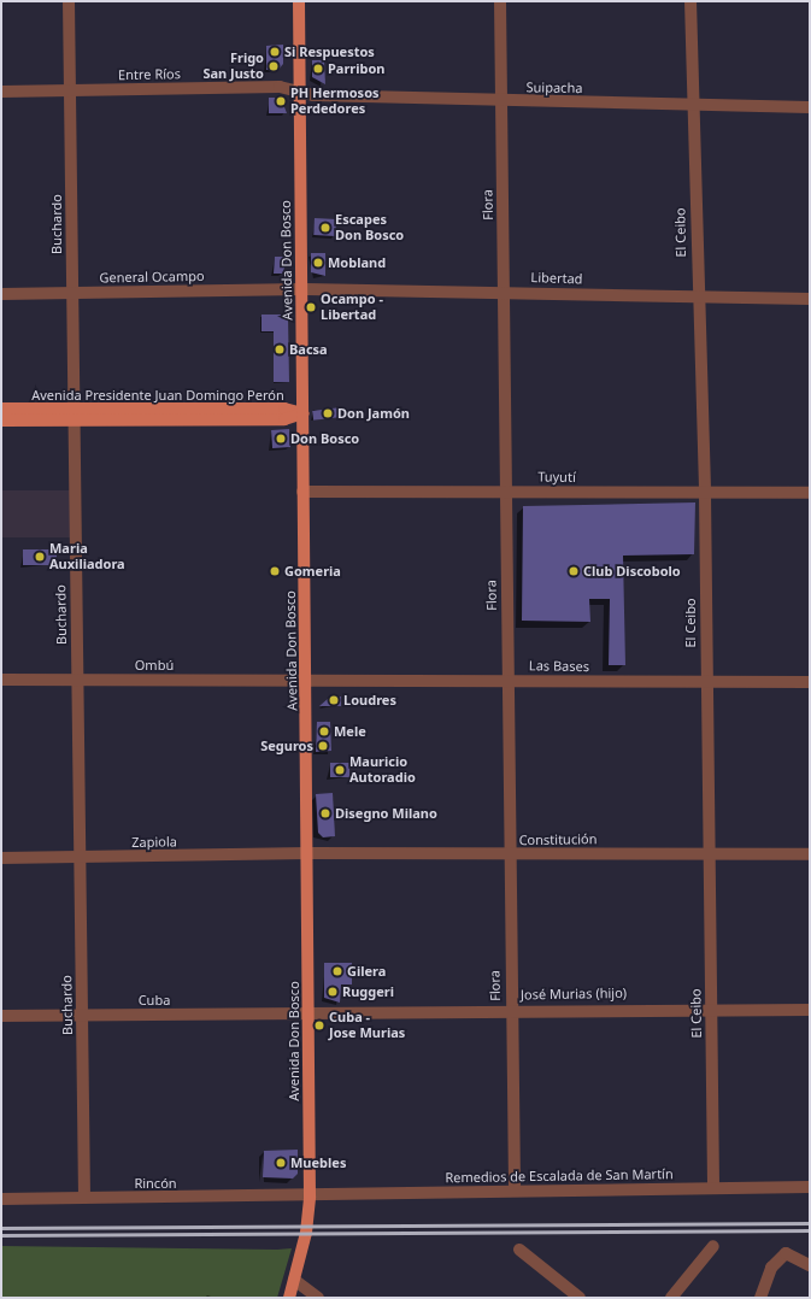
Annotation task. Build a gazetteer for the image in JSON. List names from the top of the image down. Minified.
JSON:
{"streets":{"main road":["Avenida Don Bosco","Avenida Presidente Juan Domingo Perón"],"street":["Entre Ríos","Suipacha","Flora","Buchardo","El Ceibo","General Ocampo","Libertad","Tuyutí","Ombú","Las Bases","Constitución","Zapiola","José Murias (hijo)","Cuba","Remedios de Escalada de San Martín","Rincón"]},"crossings":[["Entre Ríos","Suipacha"],["Entre Ríos","Buchardo"],["Entre Ríos","Avenida Don Bosco"],["Suipacha","Flora"],["Suipacha","El Ceibo"],["Suipacha","Avenida Don Bosco"],["Flora","Libertad"],["Flora","Tuyutí"],["Flora","Las Bases"],["Flora","Constitución"],["Flora","José Murias (hijo)"],["Flora","Remedios de Escalada de San Martín"],["Buchardo","General Ocampo"],["Buchardo","Avenida Presidente Juan Domingo Perón"],["Buchardo","Ombú"],["Buchardo","Zapiola"],["Buchardo","Cuba"],["Buchardo","Rincón"],["El Ceibo","Libertad"],["El Ceibo","Tuyutí"],["El Ceibo","Las Bases"],["El Ceibo","Constitución"],["El Ceibo","José Murias (hijo)"],["El Ceibo","Remedios de Escalada de San Martín"],["Avenida Don Bosco","General Ocampo"],["Avenida Don Bosco","Libertad"],["Avenida Don Bosco","Avenida Presidente Juan Domingo Perón"],["Avenida Don Bosco","Tuyutí"],["Avenida Don Bosco","Ombú"],["Avenida Don Bosco","Las Bases"],["Avenida Don Bosco","Constitución"],["Avenida Don Bosco","Zapiola"],["Avenida Don Bosco","José Murias (hijo)"],["Avenida Don Bosco","Cuba"],["Avenida Don Bosco","Remedios de Escalada de San Martín"],["Avenida Don Bosco","Rincón"],["General Ocampo","Libertad"],["Ombú","Las Bases"],["Constitución","Zapiola"],["José Murias (hijo)","Cuba"],["Remedios de Escalada de San Martín","Rincón"]],"places":["Si Respuestos","Frigo San Justo","Parribon","PH Hermosos Perdedores","Escapes Don Bosco","Mobland","Ocampo - Libertad","Bacsa","Don Jamón","Don Bosco","Maria Auxiliadora","Gomeria","Club Discobolo","Loudres","Mele","Seguros","Mauricio Autoradio","Disegno Milano","Gilera","Ruggeri","Cuba - Jose Murias","Muebles"]}
